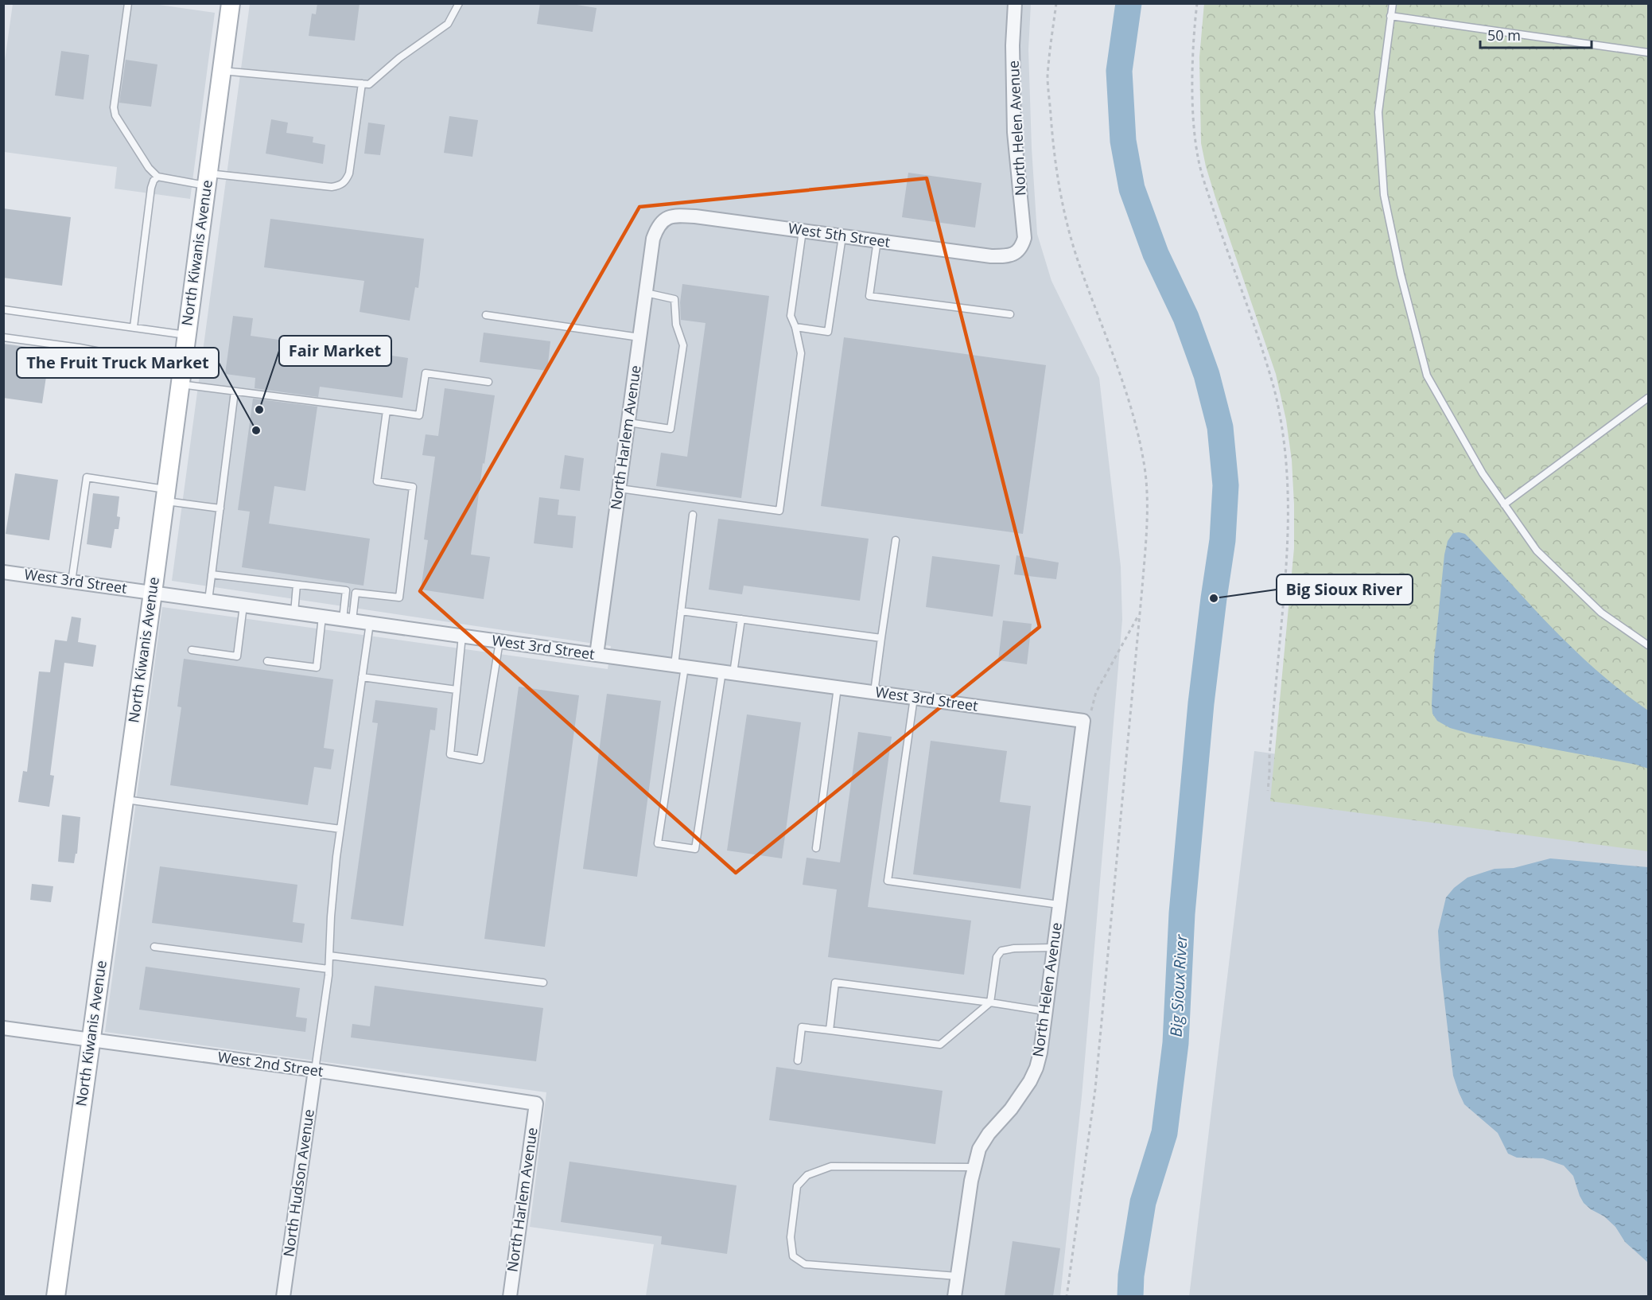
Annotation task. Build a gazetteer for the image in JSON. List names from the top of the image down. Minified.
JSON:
{"streets":{"main road":["North Kiwanis Avenue"],"street":["North Helen Avenue","West 5th Street","North Harlem Avenue","West 3rd Street","West 2nd Street","North Hudson Avenue"]},"crossings":[["North Helen Avenue","West 5th Street"],["North Helen Avenue","West 3rd Street"],["West 5th Street","North Harlem Avenue"],["North Kiwanis Avenue","West 3rd Street"],["North Kiwanis Avenue","West 2nd Street"],["North Harlem Avenue","West 3rd Street"],["North Harlem Avenue","West 2nd Street"],["West 2nd Street","North Hudson Avenue"]],"water":["Big Sioux River"],"places":["Fair Market","The Fruit Truck Market","Big Sioux River"],"scale_bar":"50 m"}
